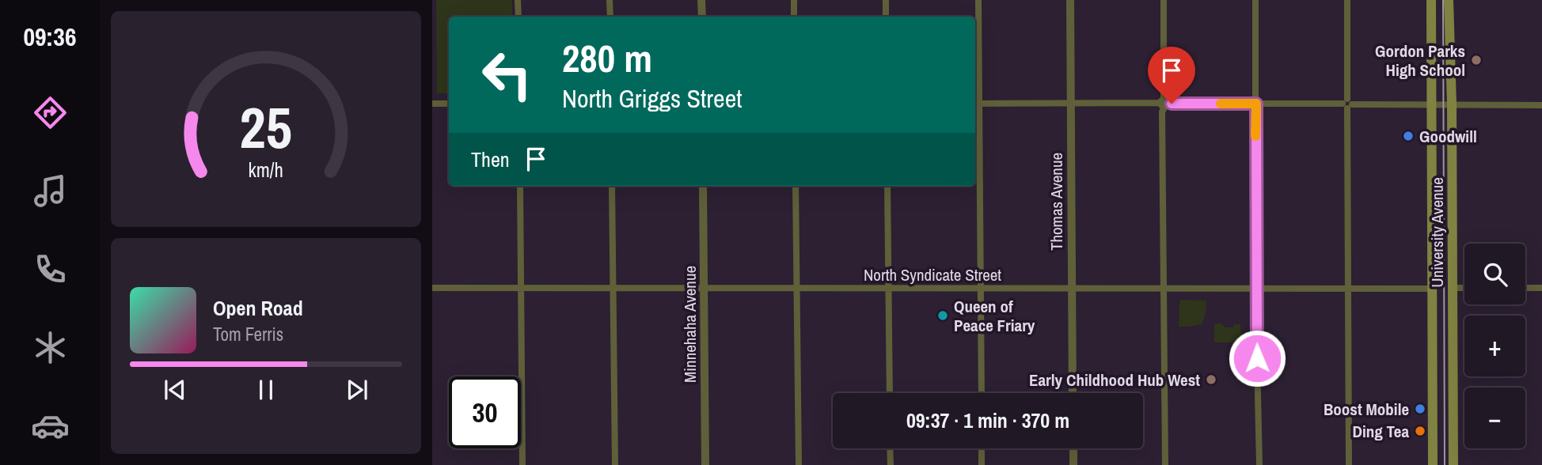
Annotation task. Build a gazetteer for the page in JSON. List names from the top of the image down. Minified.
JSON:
{"streets":{"main road":["University Avenue"],"street":["Thomas Avenue","North Syndicate Street","Minnehaha Avenue"]},"crossings":[["Thomas Avenue","North Syndicate Street"],["University Avenue","North Syndicate Street"],["North Syndicate Street","Minnehaha Avenue"]],"places":["Gordon Parks High School","Goodwill","Queen of Peace Friary","Early Childhood Hub West","Boost Mobile","Ding Tea"],"page":{"tabs":"09:36","turn":["280 m","North Griggs Street"],"then":"Then","map_buttons":["+","−"],"song":["Open Road","Tom Ferris"],"limit":"30","trip":"09:37 · 1 min · 370 m","gauge":["25","km/h"]}}
